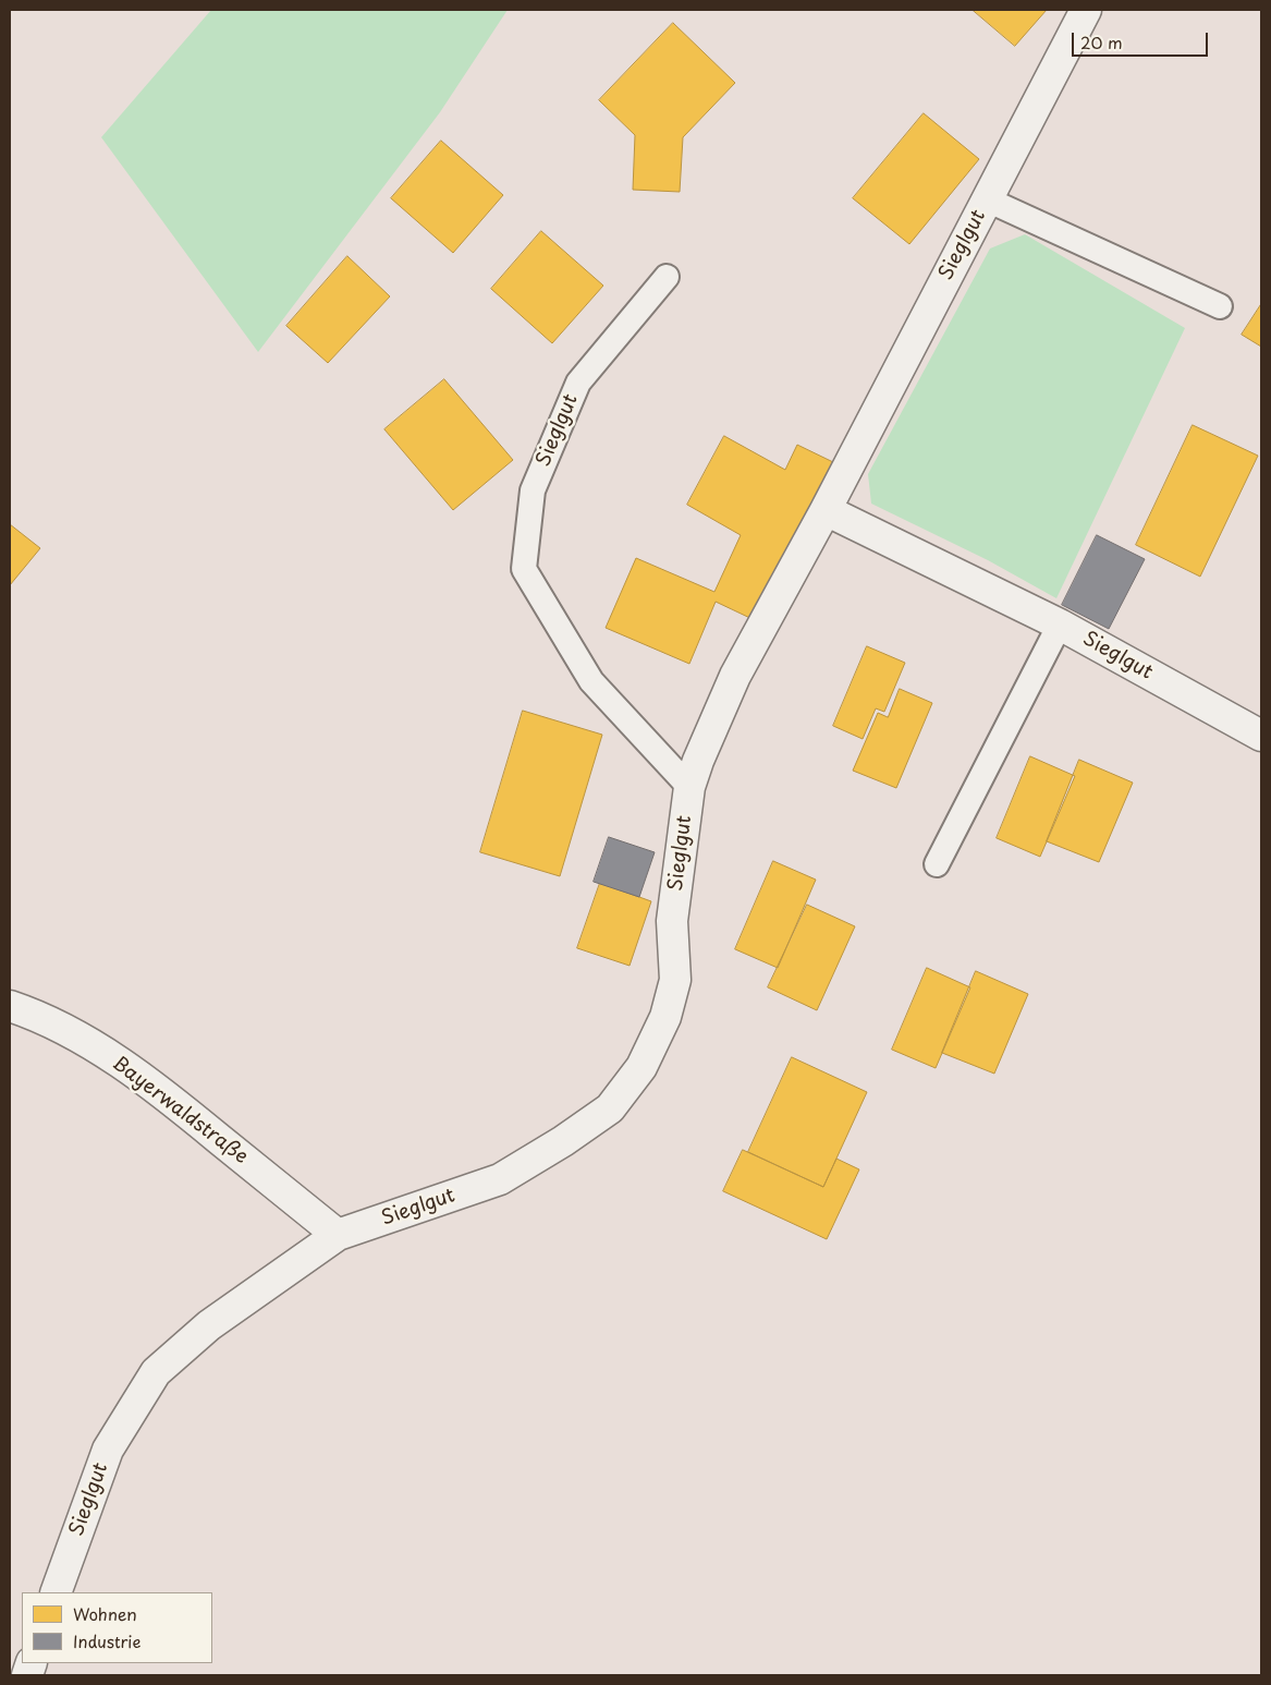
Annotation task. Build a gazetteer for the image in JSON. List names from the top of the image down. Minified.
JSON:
{"streets":{"street":["Sieglgut","Bayerwaldstraße"]},"crossings":[["Sieglgut","Bayerwaldstraße"]],"legend":["Wohnen","Industrie"],"scale_bar":"20 m"}
